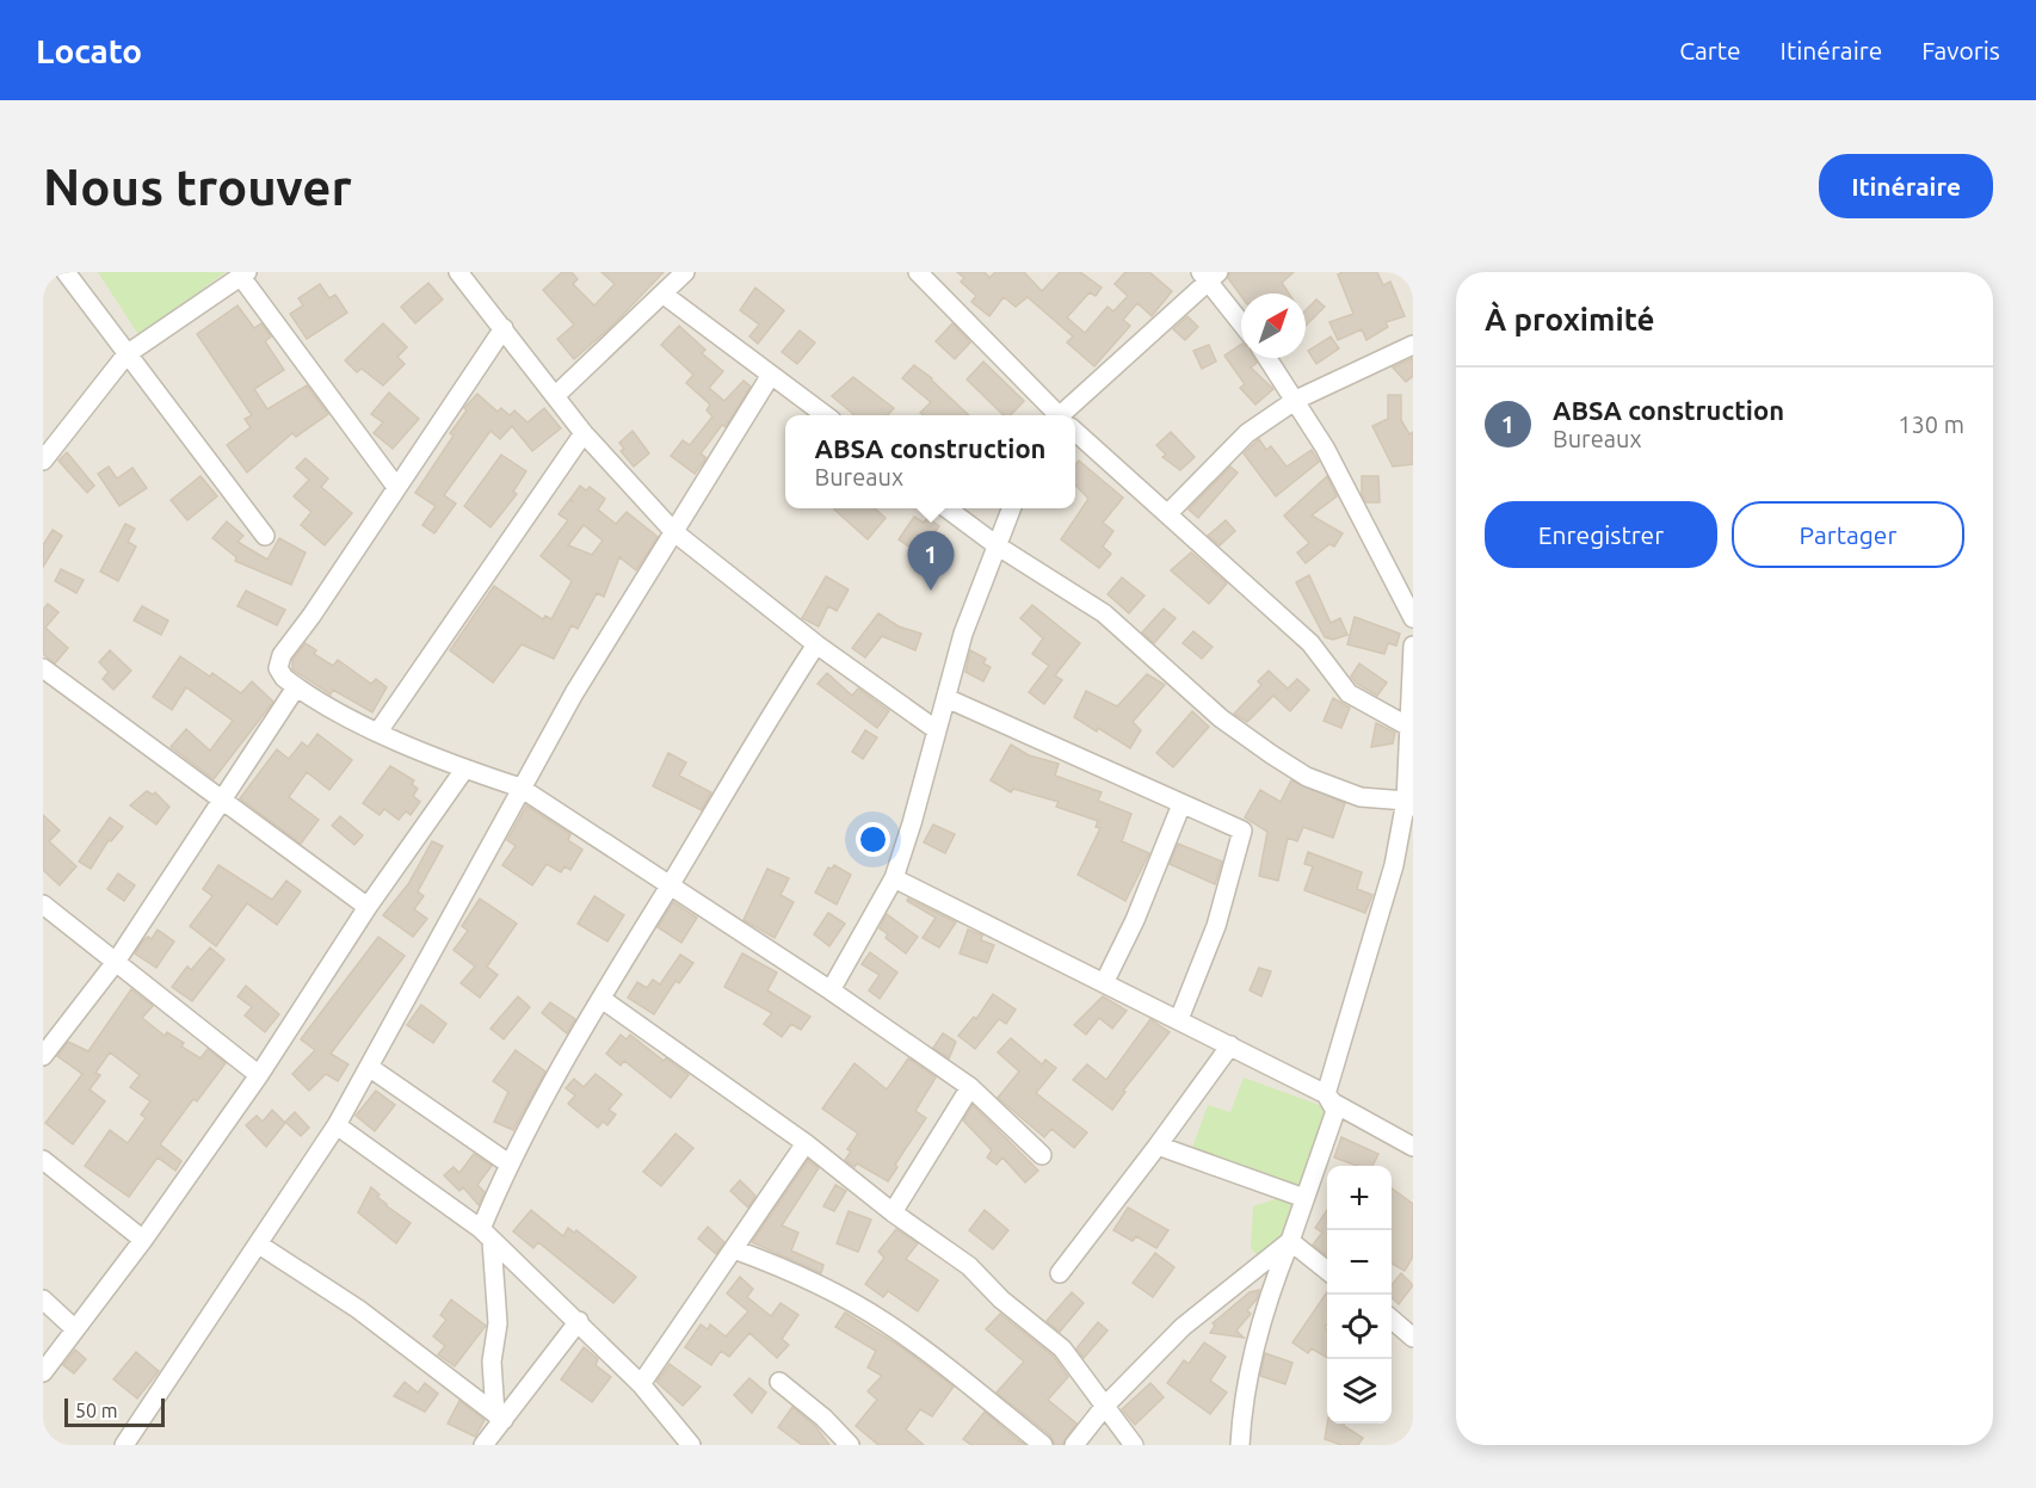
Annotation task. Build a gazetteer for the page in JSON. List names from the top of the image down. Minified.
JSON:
{"scale_bar":"50 m","north":"top right","page":{"header":"Locato","nav":["Carte","Itinéraire","Favoris"],"buttons":["Itinéraire",["Enregistrer","Partager"]],"title":"Nous trouver","heading":"À proximité","list":[{"mark":"1","name":"ABSA construction","note":"Bureaux","value":"130 m"}],"popup":["ABSA construction","Bureaux"],"pins":"1","map_buttons":["+","−"],"scale":"50 m"}}
